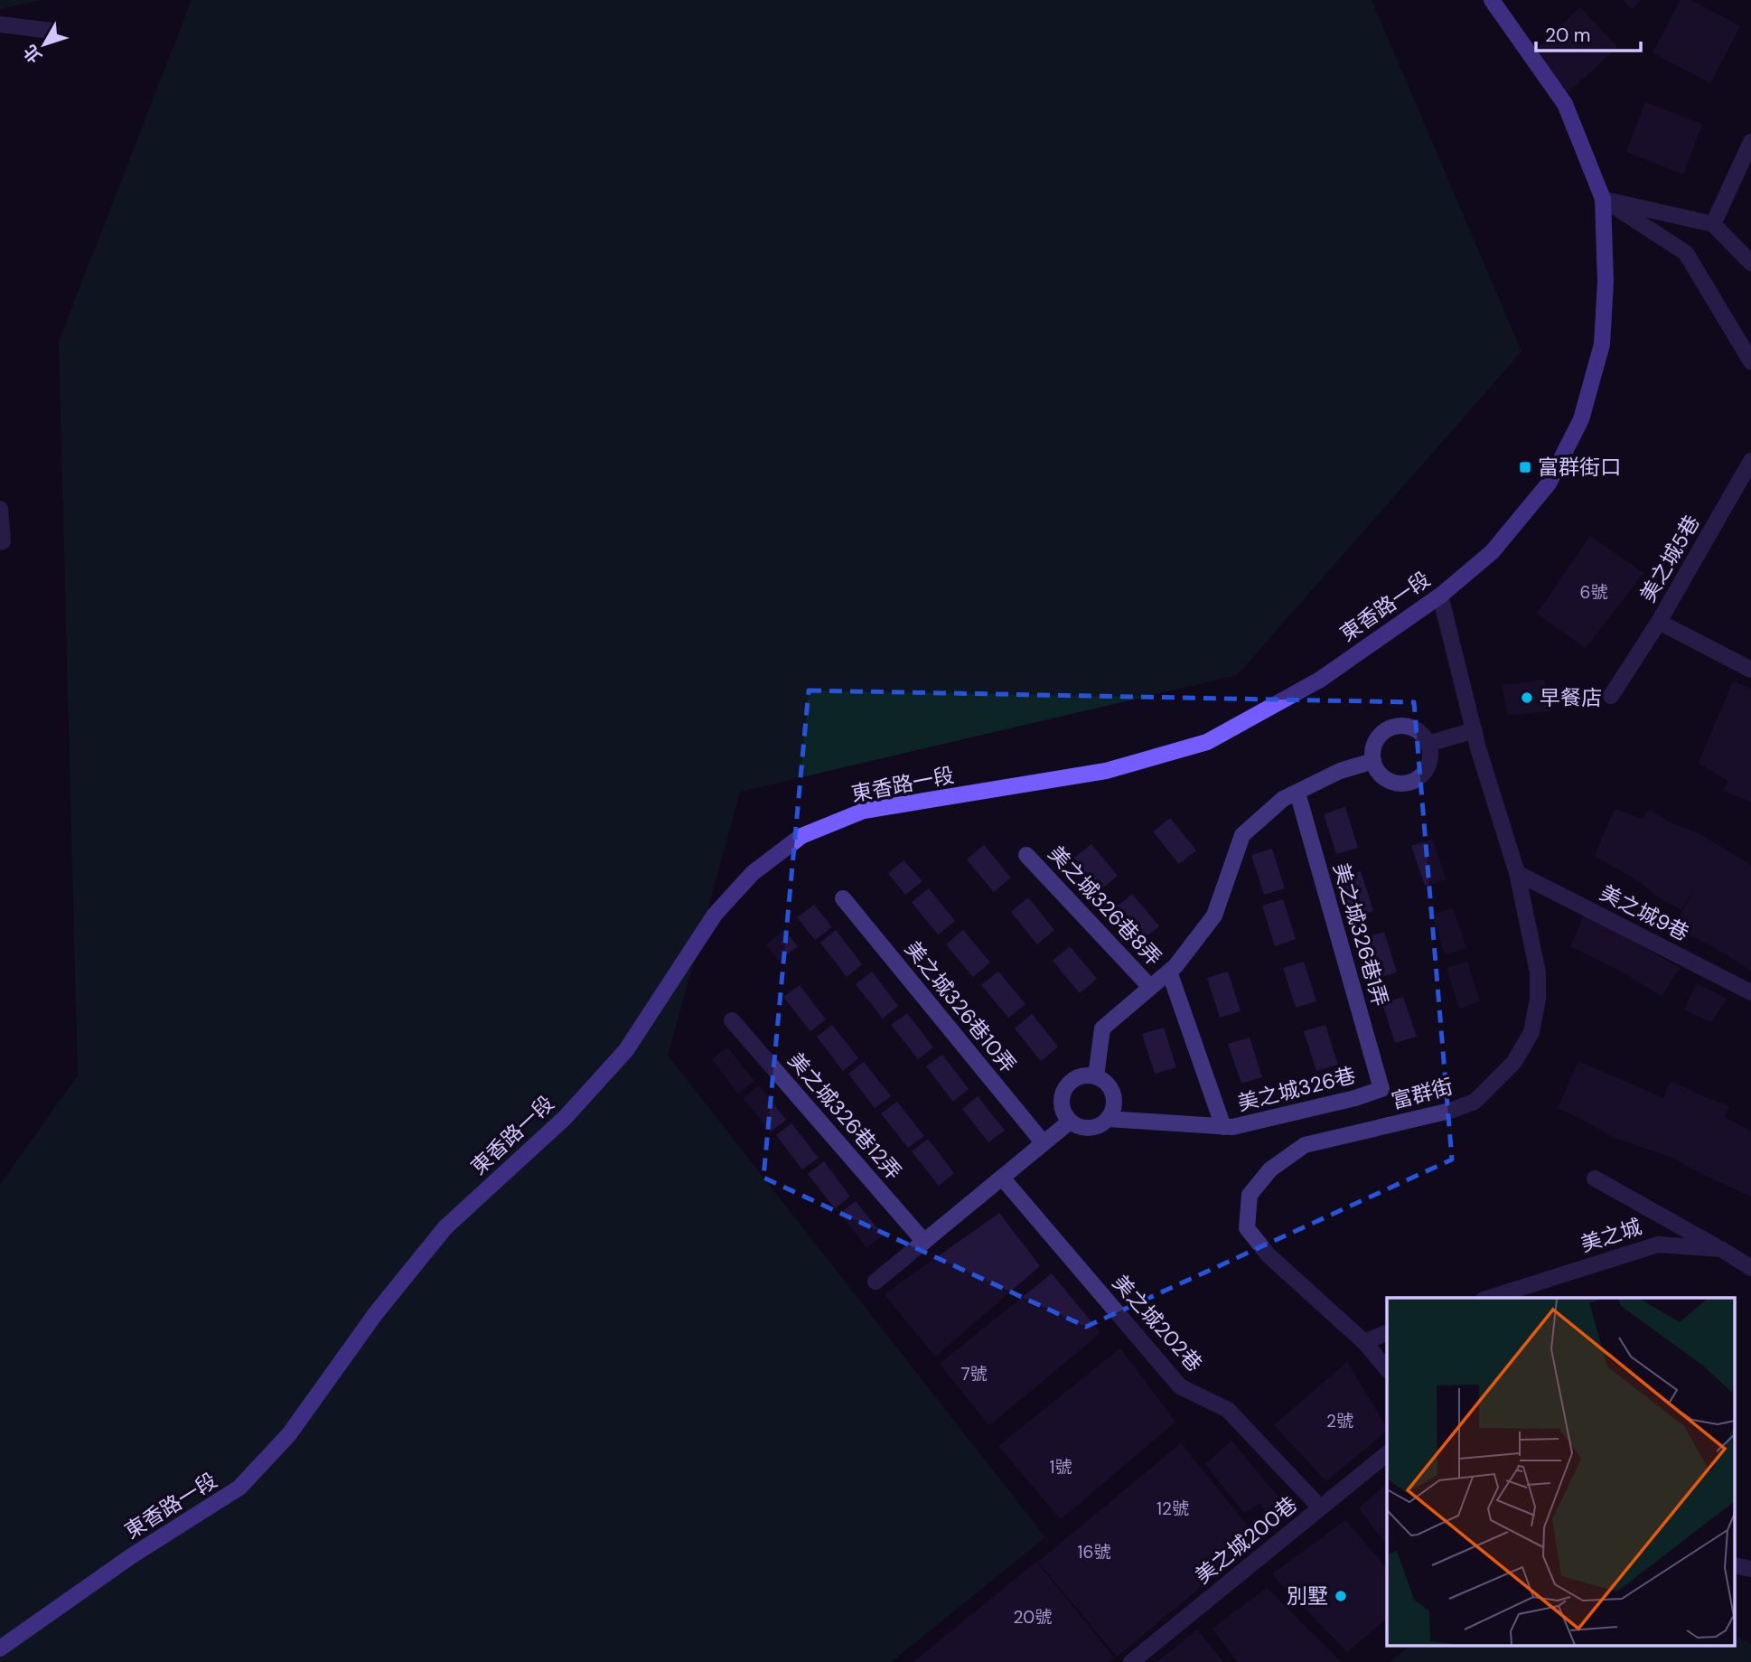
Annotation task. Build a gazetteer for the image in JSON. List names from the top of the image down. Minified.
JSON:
{"streets":{"street":["美之城5巷","東香路一段","美之城326巷8弄","美之城9巷","美之城326巷1弄","美之城326巷10弄","美之城326巷","富群街","美之城326巷12弄","美之城","美之城202巷","美之城200巷"]},"crossings":[["東香路一段","富群街"],["美之城9巷","富群街"],["美之城326巷1弄","美之城326巷"],["美之城202巷","美之城200巷"]],"places":{"transit":["富群街口"],"other":["早餐店","別墅"]},"house_numbers":["6號","7號","2號","1號","12號","16號","20號"],"scale_bar":"20 m","north":"bottom left"}
